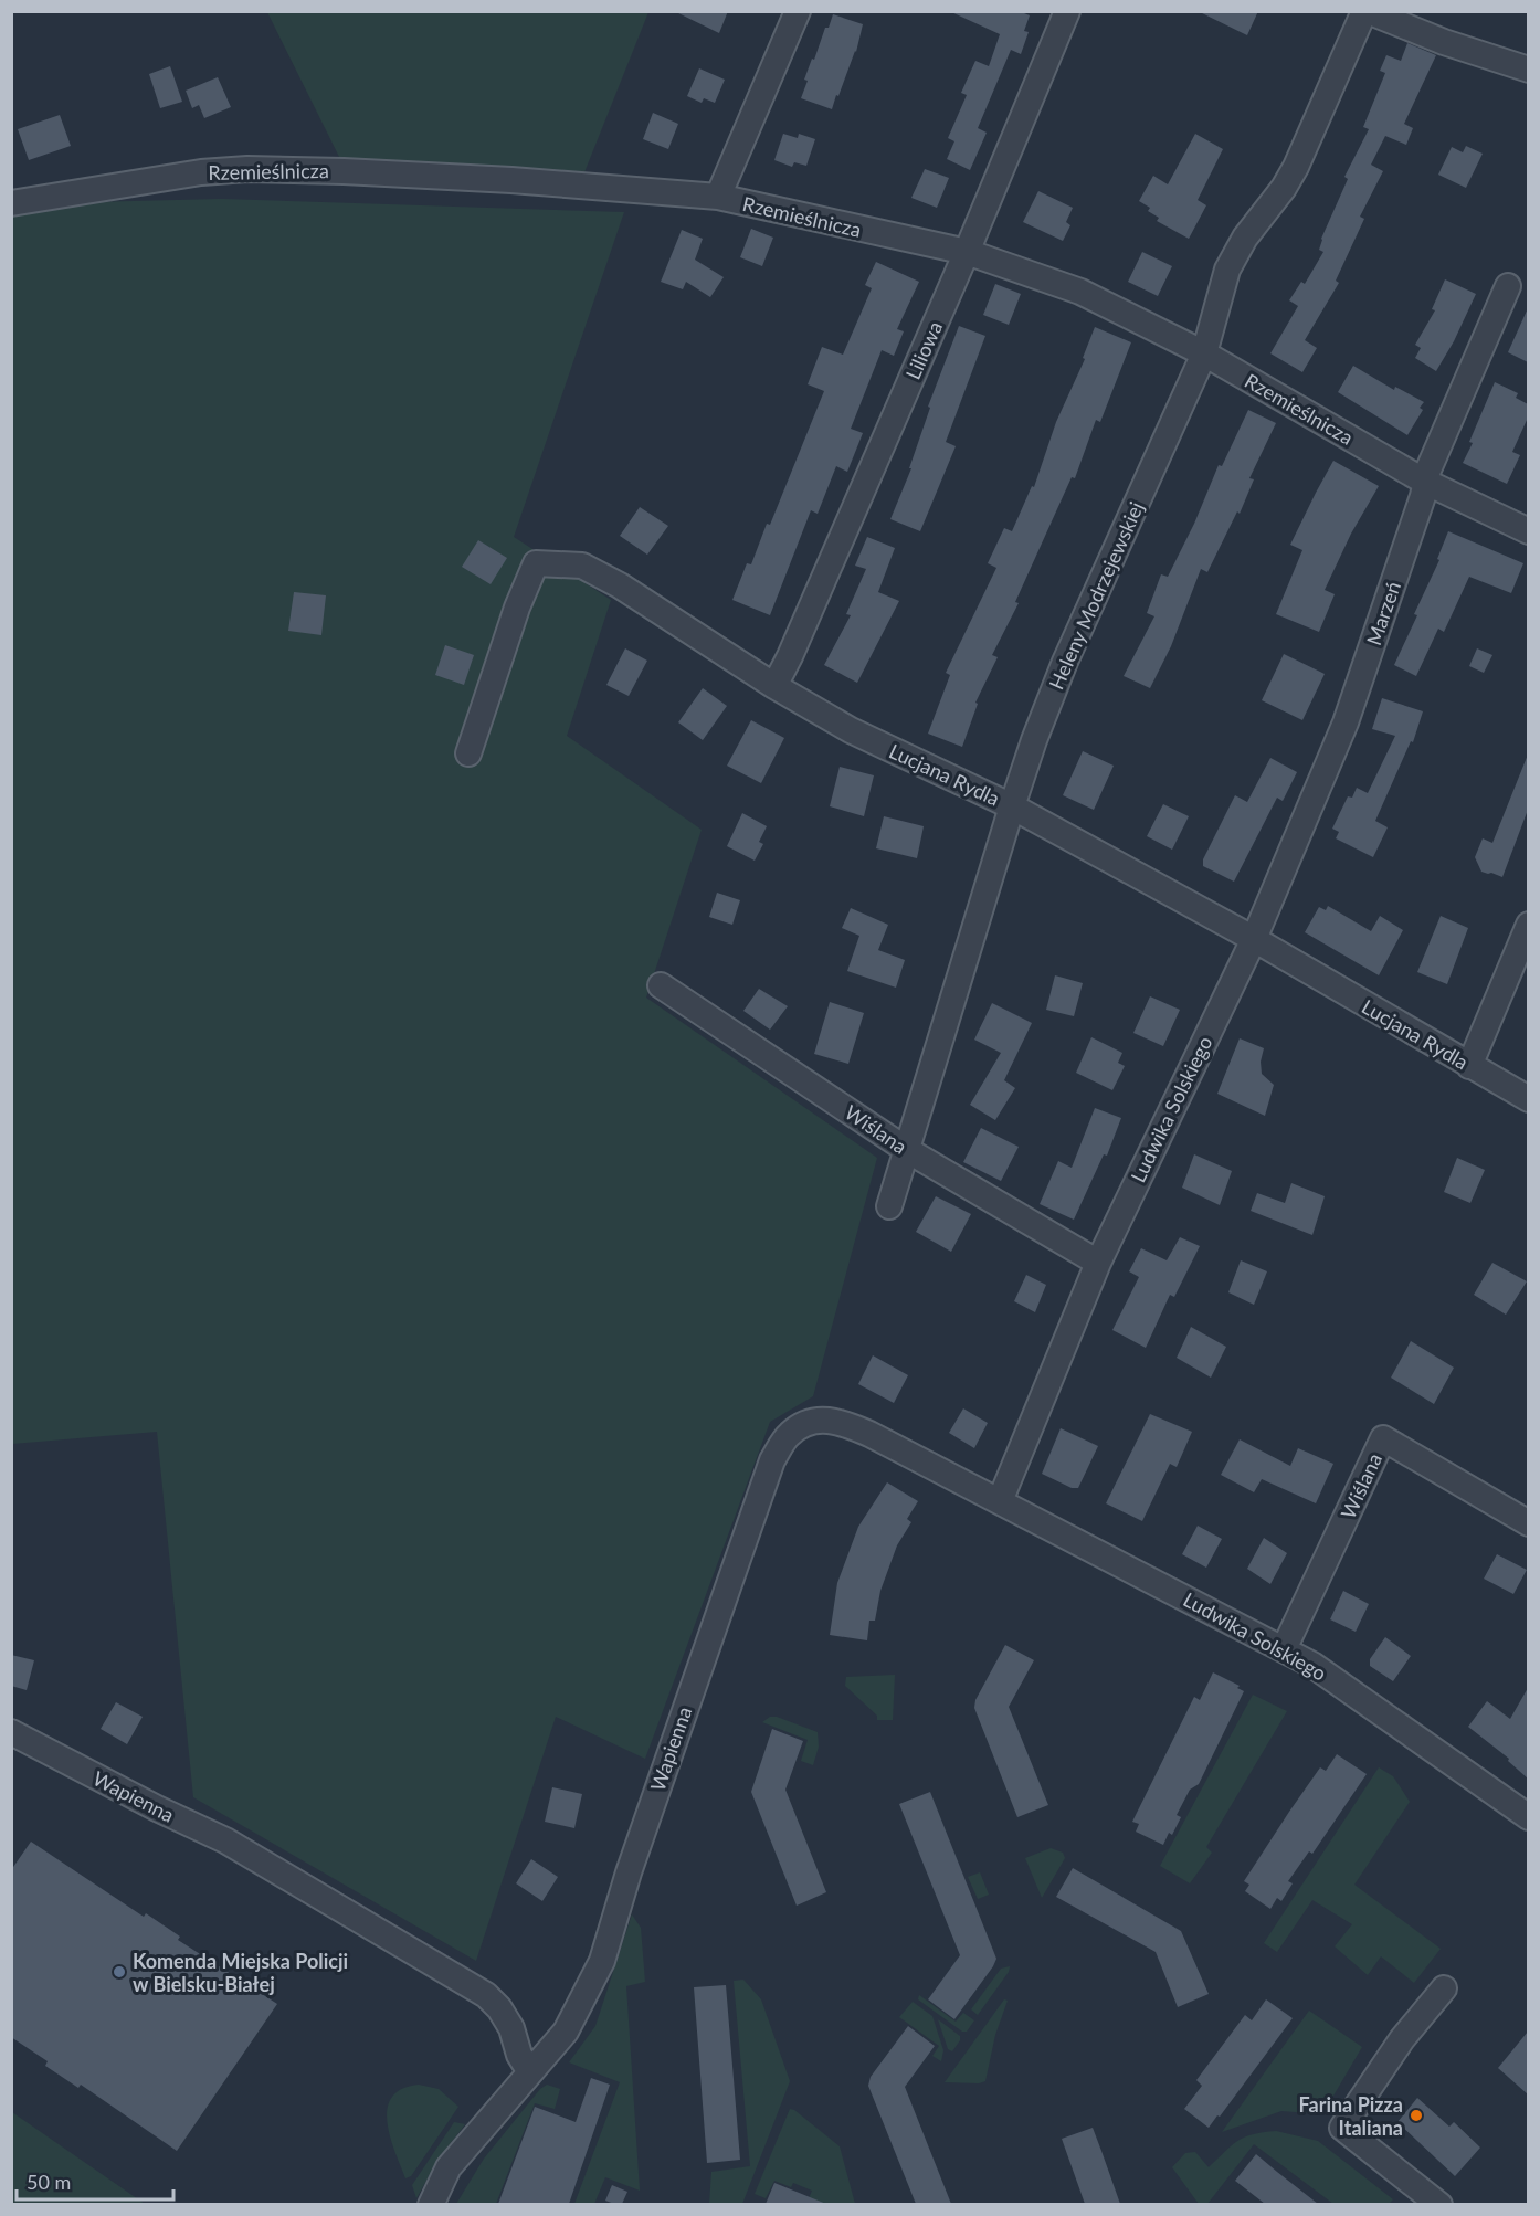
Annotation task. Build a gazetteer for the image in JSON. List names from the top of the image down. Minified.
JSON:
{"streets":{"street":["Rzemieślnicza","Liliowa","Heleny Modrzejewskiej","Marzeń","Lucjana Rydla","Ludwika Solskiego","Wiślana","Wapienna"]},"crossings":[["Rzemieślnicza","Liliowa"],["Rzemieślnicza","Heleny Modrzejewskiej"],["Rzemieślnicza","Marzeń"],["Liliowa","Lucjana Rydla"],["Heleny Modrzejewskiej","Lucjana Rydla"],["Heleny Modrzejewskiej","Wiślana"],["Marzeń","Lucjana Rydla"],["Marzeń","Ludwika Solskiego"],["Lucjana Rydla","Ludwika Solskiego"],["Ludwika Solskiego","Wiślana"],["Ludwika Solskiego","Wapienna"]],"places":["Komenda Miejska Policji w Bielsku-Białej","Farina Pizza Italiana"],"scale_bar":"50 m"}
